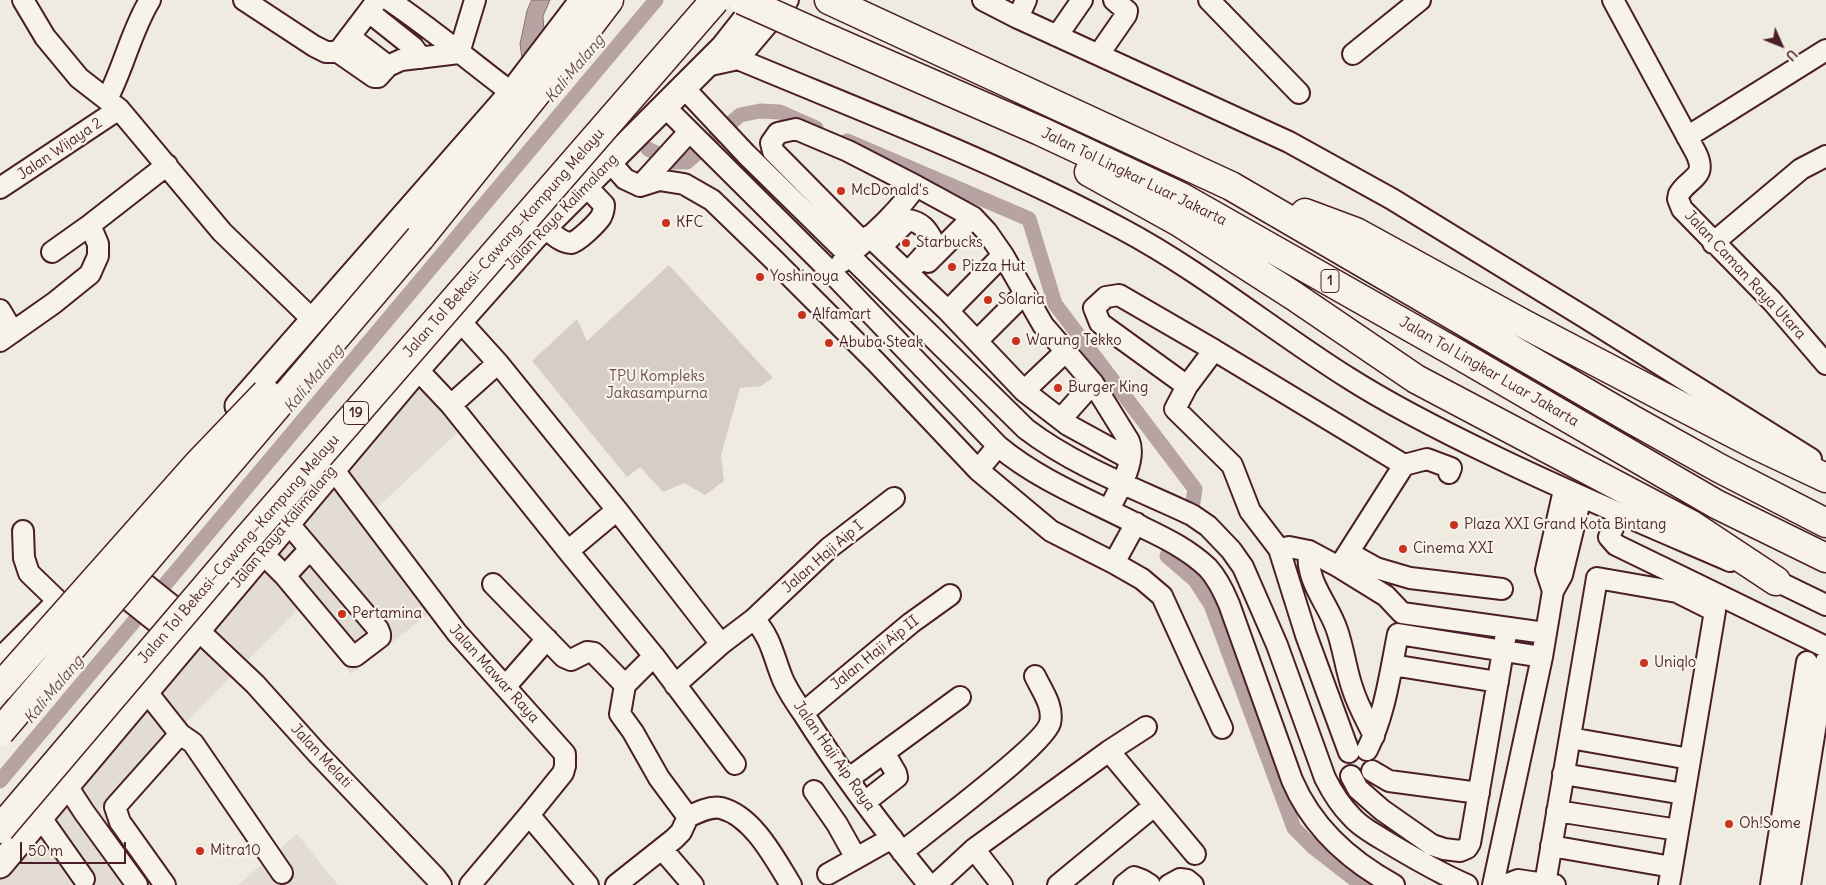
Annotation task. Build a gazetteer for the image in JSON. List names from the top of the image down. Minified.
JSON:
{"streets":{"highway":["Jalan Tol Lingkar Luar Jakarta","Jalan Tol Bekasi–Cawang–Kampung Melayu","1","19"],"main road":["Jalan Raya Kalimalang"],"street":["Jalan Wijaya 2","Jalan Caman Raya Utara","Jalan Haji Aip I","Jalan Haji Aip II","Jalan Mawar Raya","Jalan Melati","Jalan Haji Aip Raya"]},"crossings":[["Jalan Raya Kalimalang","Jalan Mawar Raya"],["Jalan Raya Kalimalang","Jalan Melati"],["Jalan Haji Aip I","Jalan Haji Aip Raya"],["Jalan Haji Aip II","Jalan Haji Aip Raya"]],"water":["Kali Malang"],"parks":["TPU Kompleks Jakasampurna"],"places":["McDonald's","KFC","Starbucks","Pizza Hut","Yoshinoya","Solaria","Alfamart","Warung Tekko","Abuba Steak","Burger King","Plaza XXI Grand Kota Bintang","Cinema XXI","Pertamina","Uniqlo","Oh!Some","Mitra10"],"scale_bar":"50 m","north":"bottom right"}
